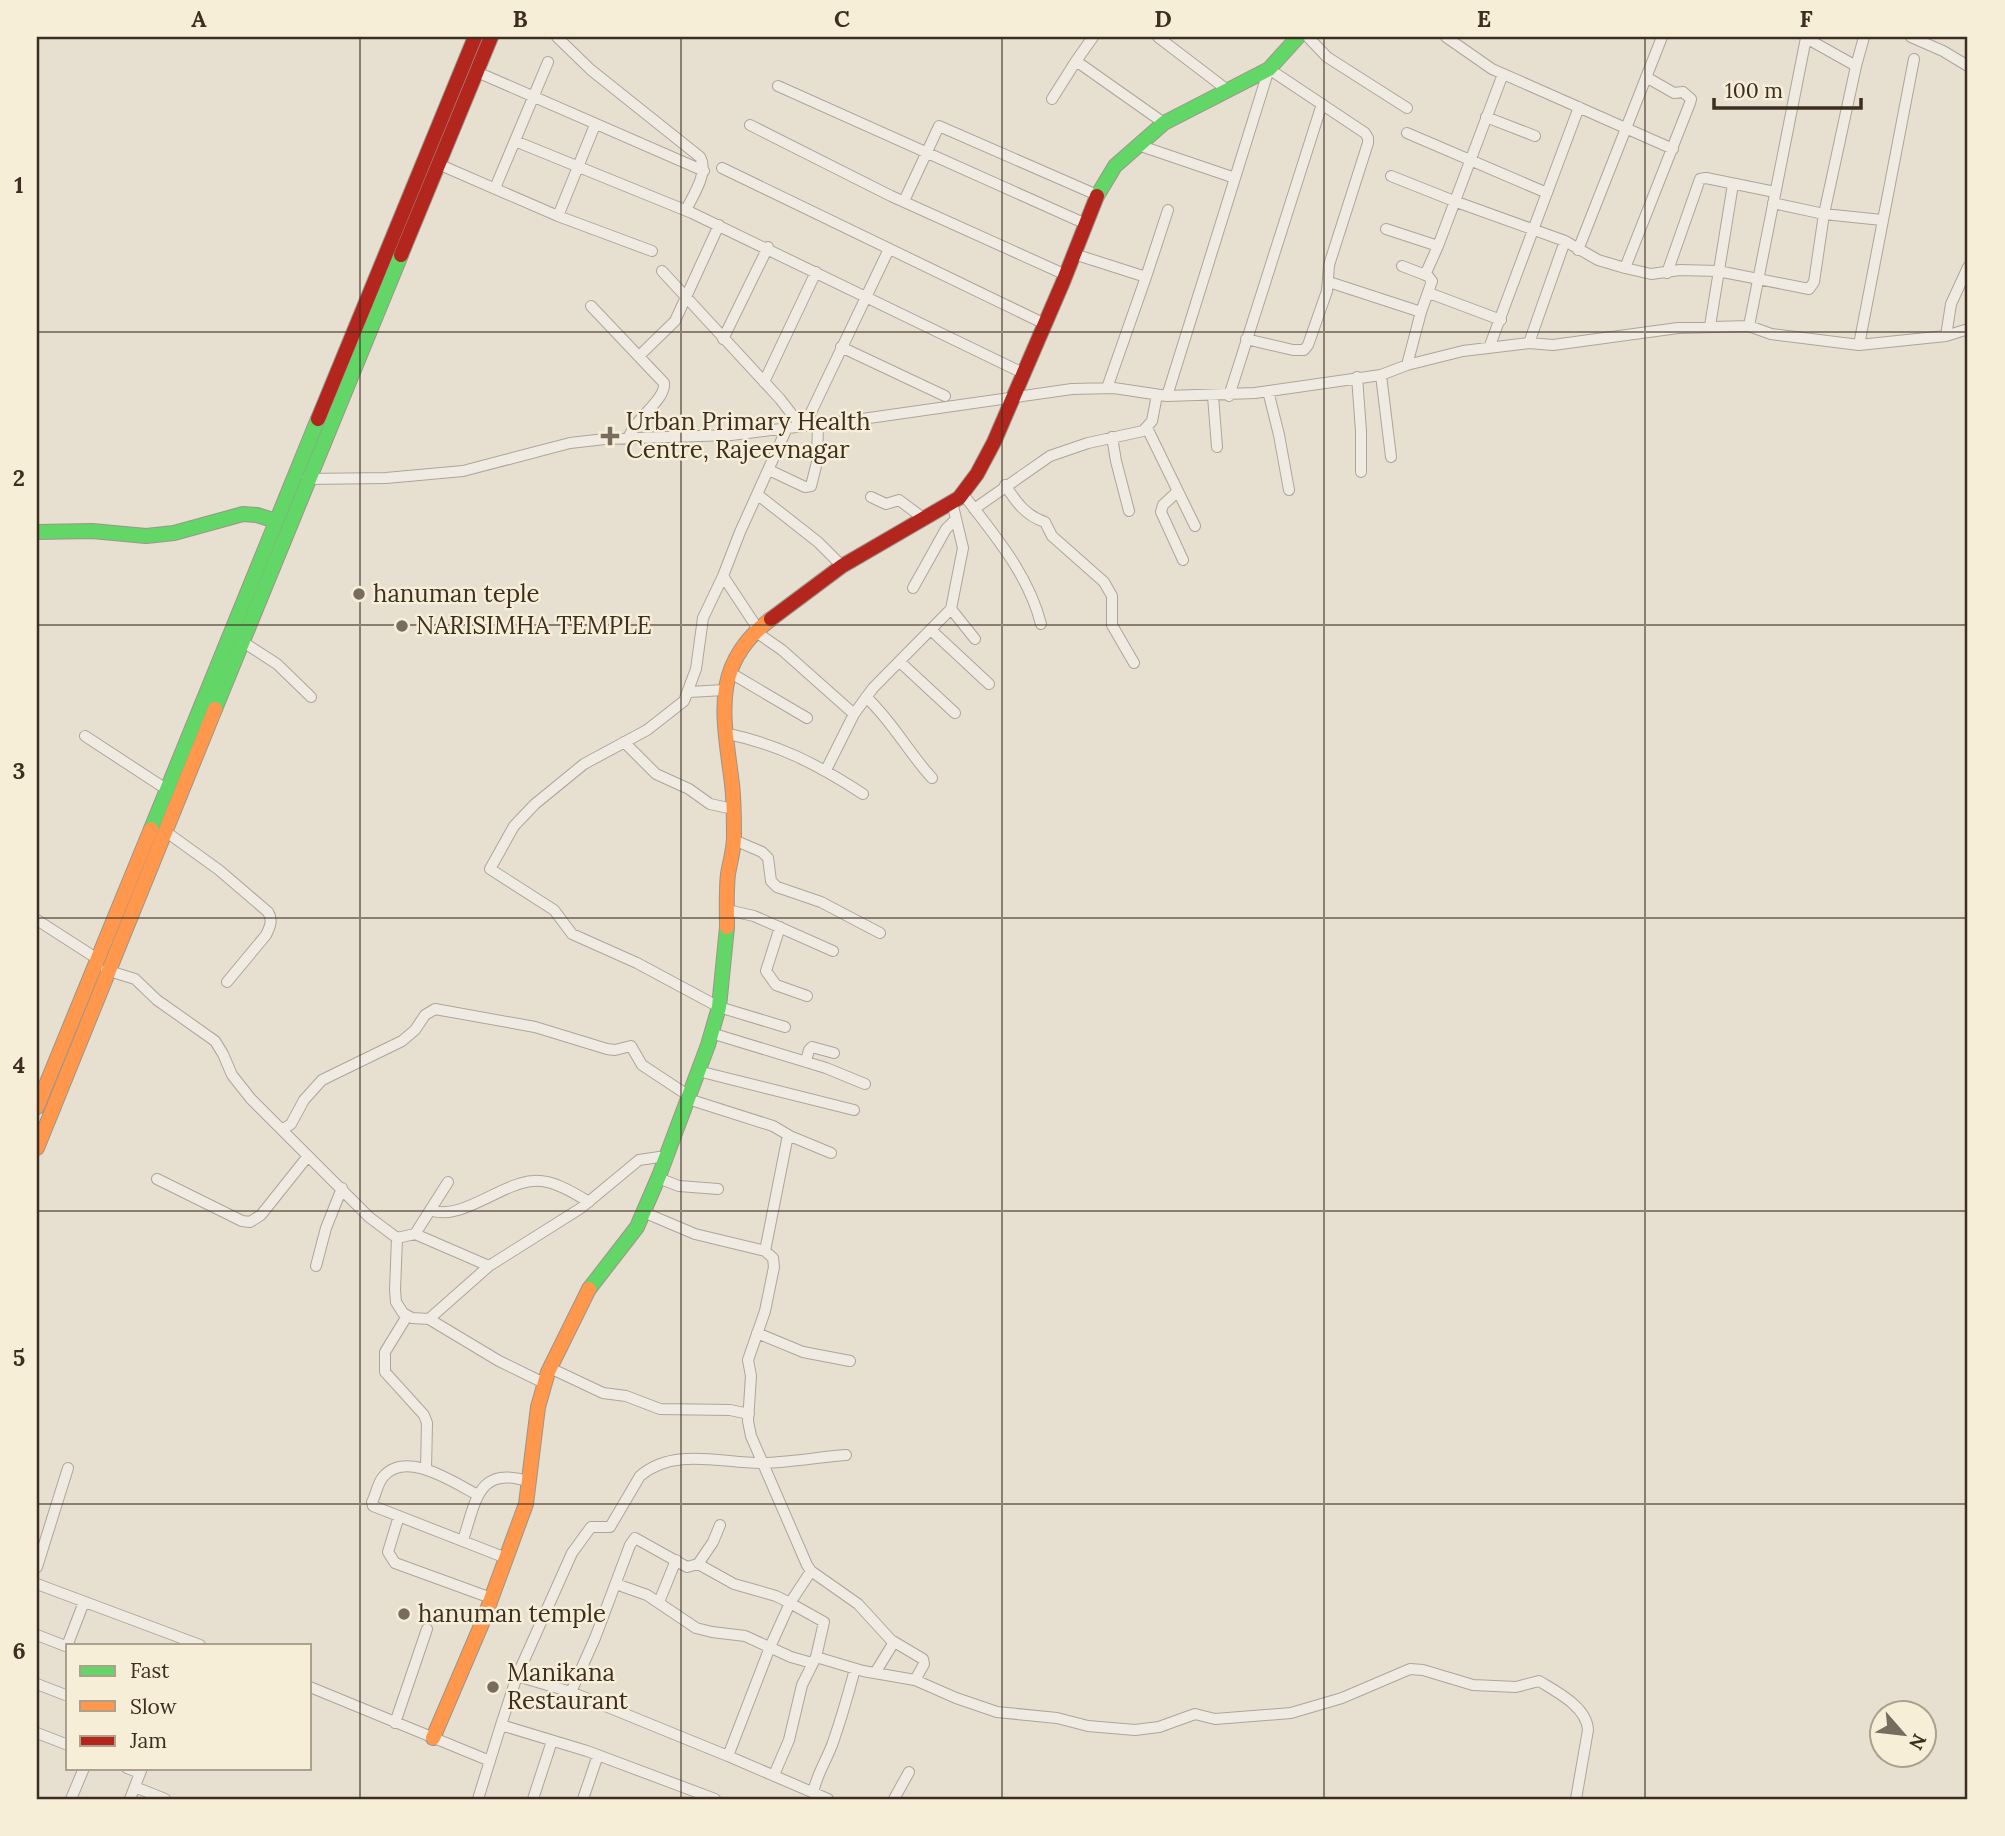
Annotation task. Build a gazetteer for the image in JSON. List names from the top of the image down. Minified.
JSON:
{"places":{"health":["Urban Primary Health Centre, Rajeevnagar"],"other":["hanuman teple","NARISIMHA TEMPLE","hanuman temple","Manikana Restaurant"]},"legend":["Fast","Slow","Jam"],"scale_bar":"100 m","north":"bottom right","grid":{"columns":["A","B","C","D","E","F"],"rows":["1","2","3","4","5","6"]}}
